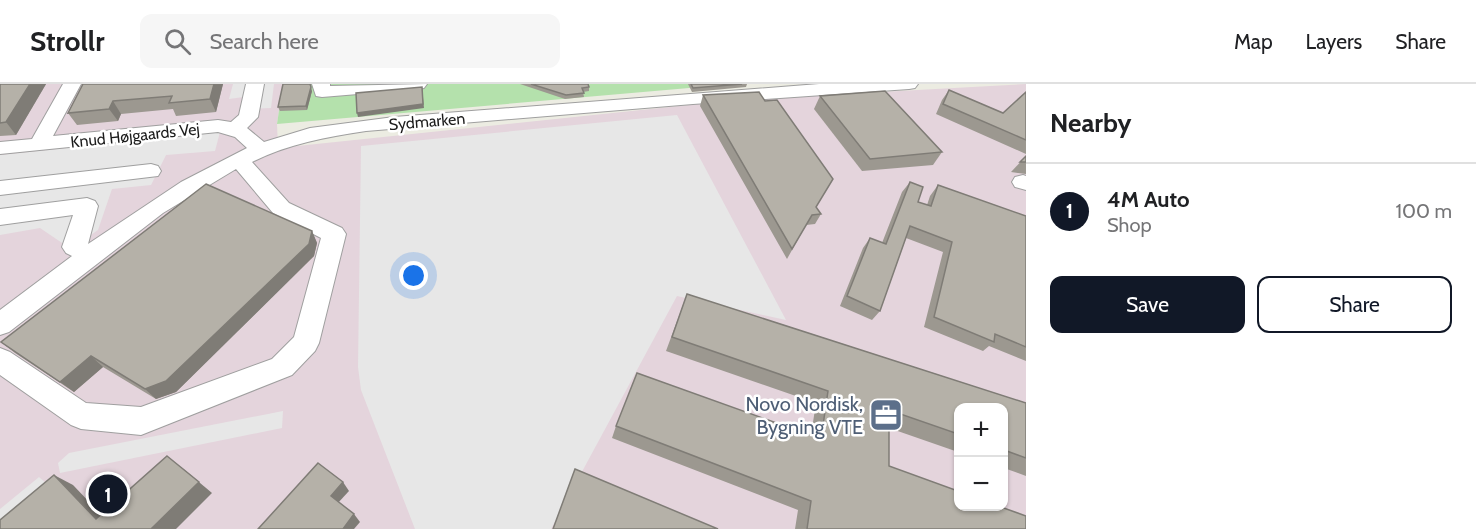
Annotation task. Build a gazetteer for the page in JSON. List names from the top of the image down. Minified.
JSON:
{"streets":{"street":["Sydmarken","Knud Højgaards Vej"]},"places":{"office":["Novo Nordisk, Bygning VTE"]},"page":{"header":"Strollr","search":"Search here","nav":["Map","Layers","Share"],"heading":"Nearby","list":[{"mark":"1","name":"4M Auto","note":"Shop","value":"100 m"}],"buttons":["Save","Share"],"map_buttons":["+","−"],"pins":"1"}}
